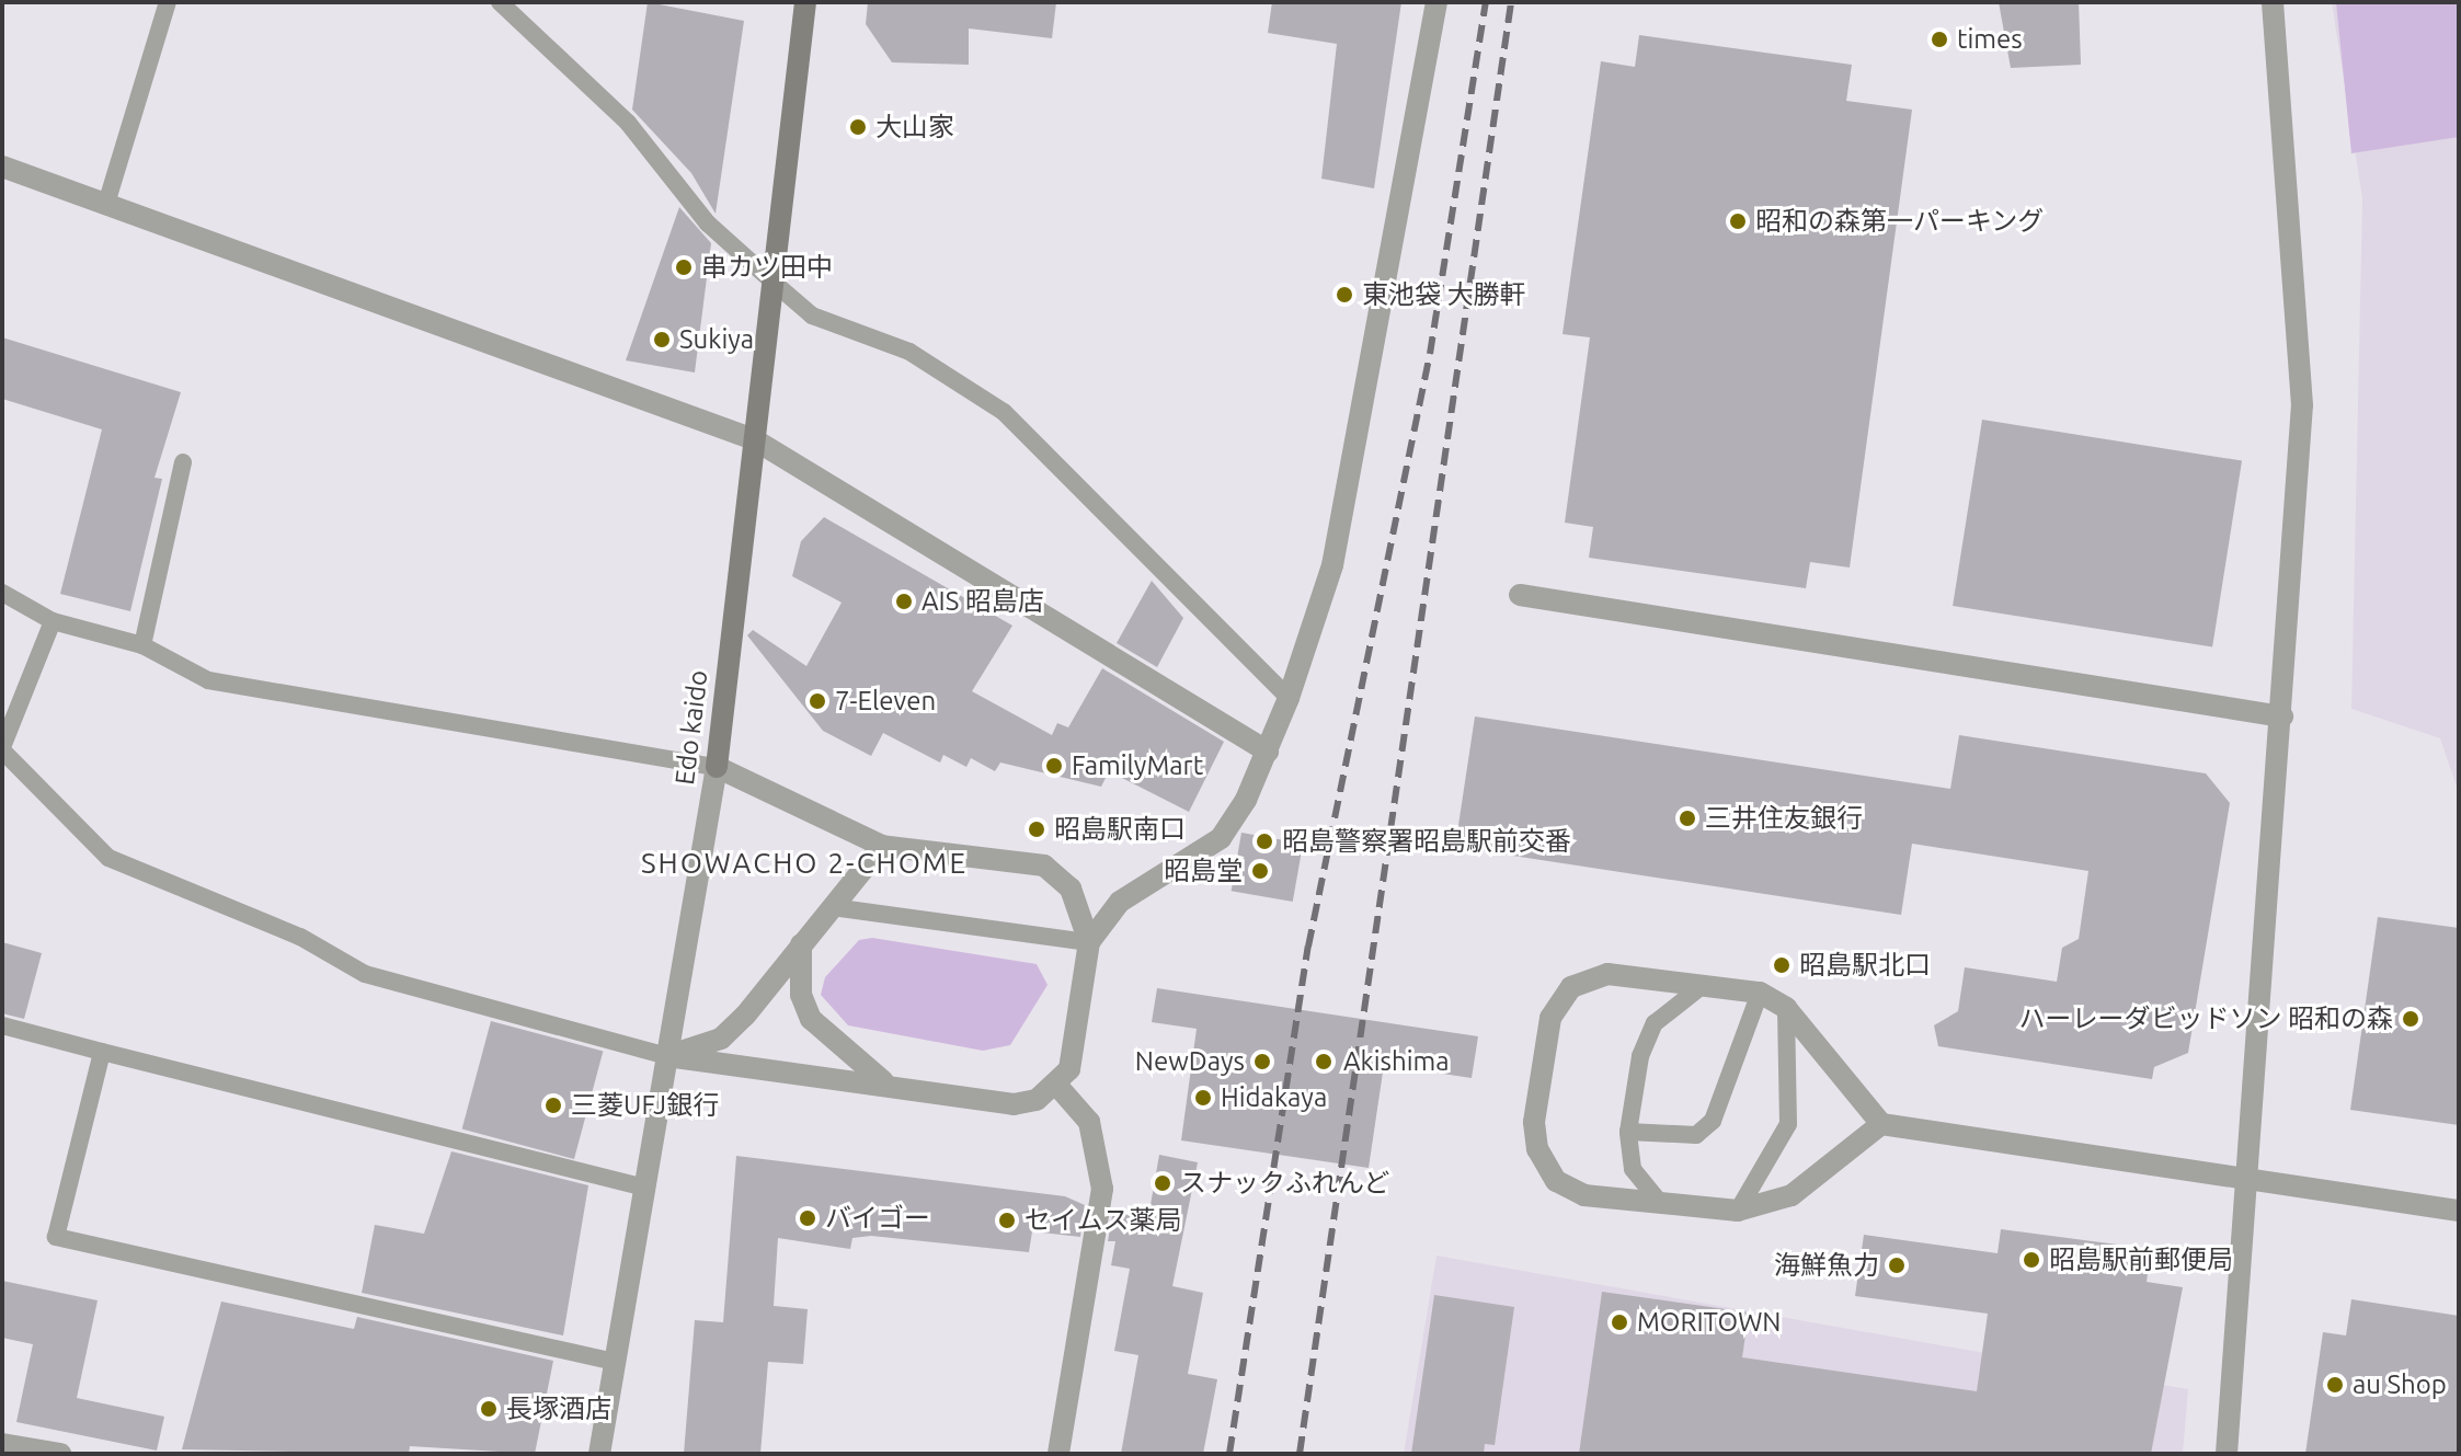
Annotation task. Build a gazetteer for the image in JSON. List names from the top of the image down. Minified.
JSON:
{"streets":{"main road":["Edo kaido"]},"districts":["SHOWACHO 2-CHOME"],"places":["times","大山家","昭和の森第一パーキング","串カツ田中","東池袋 大勝軒","Sukiya","AIS 昭島店","7-Eleven","FamilyMart","三井住友銀行","昭島駅南口","昭島警察署昭島駅前交番","昭島堂","昭島駅北口","ハーレーダビッドソン 昭和の森","NewDays","Akishima","Hidakaya","三菱UFJ銀行","スナックふれんど","バイゴー","セイムス薬局","昭島駅前郵便局","海鮮魚力","MORITOWN","au Shop","長塚酒店"]}
